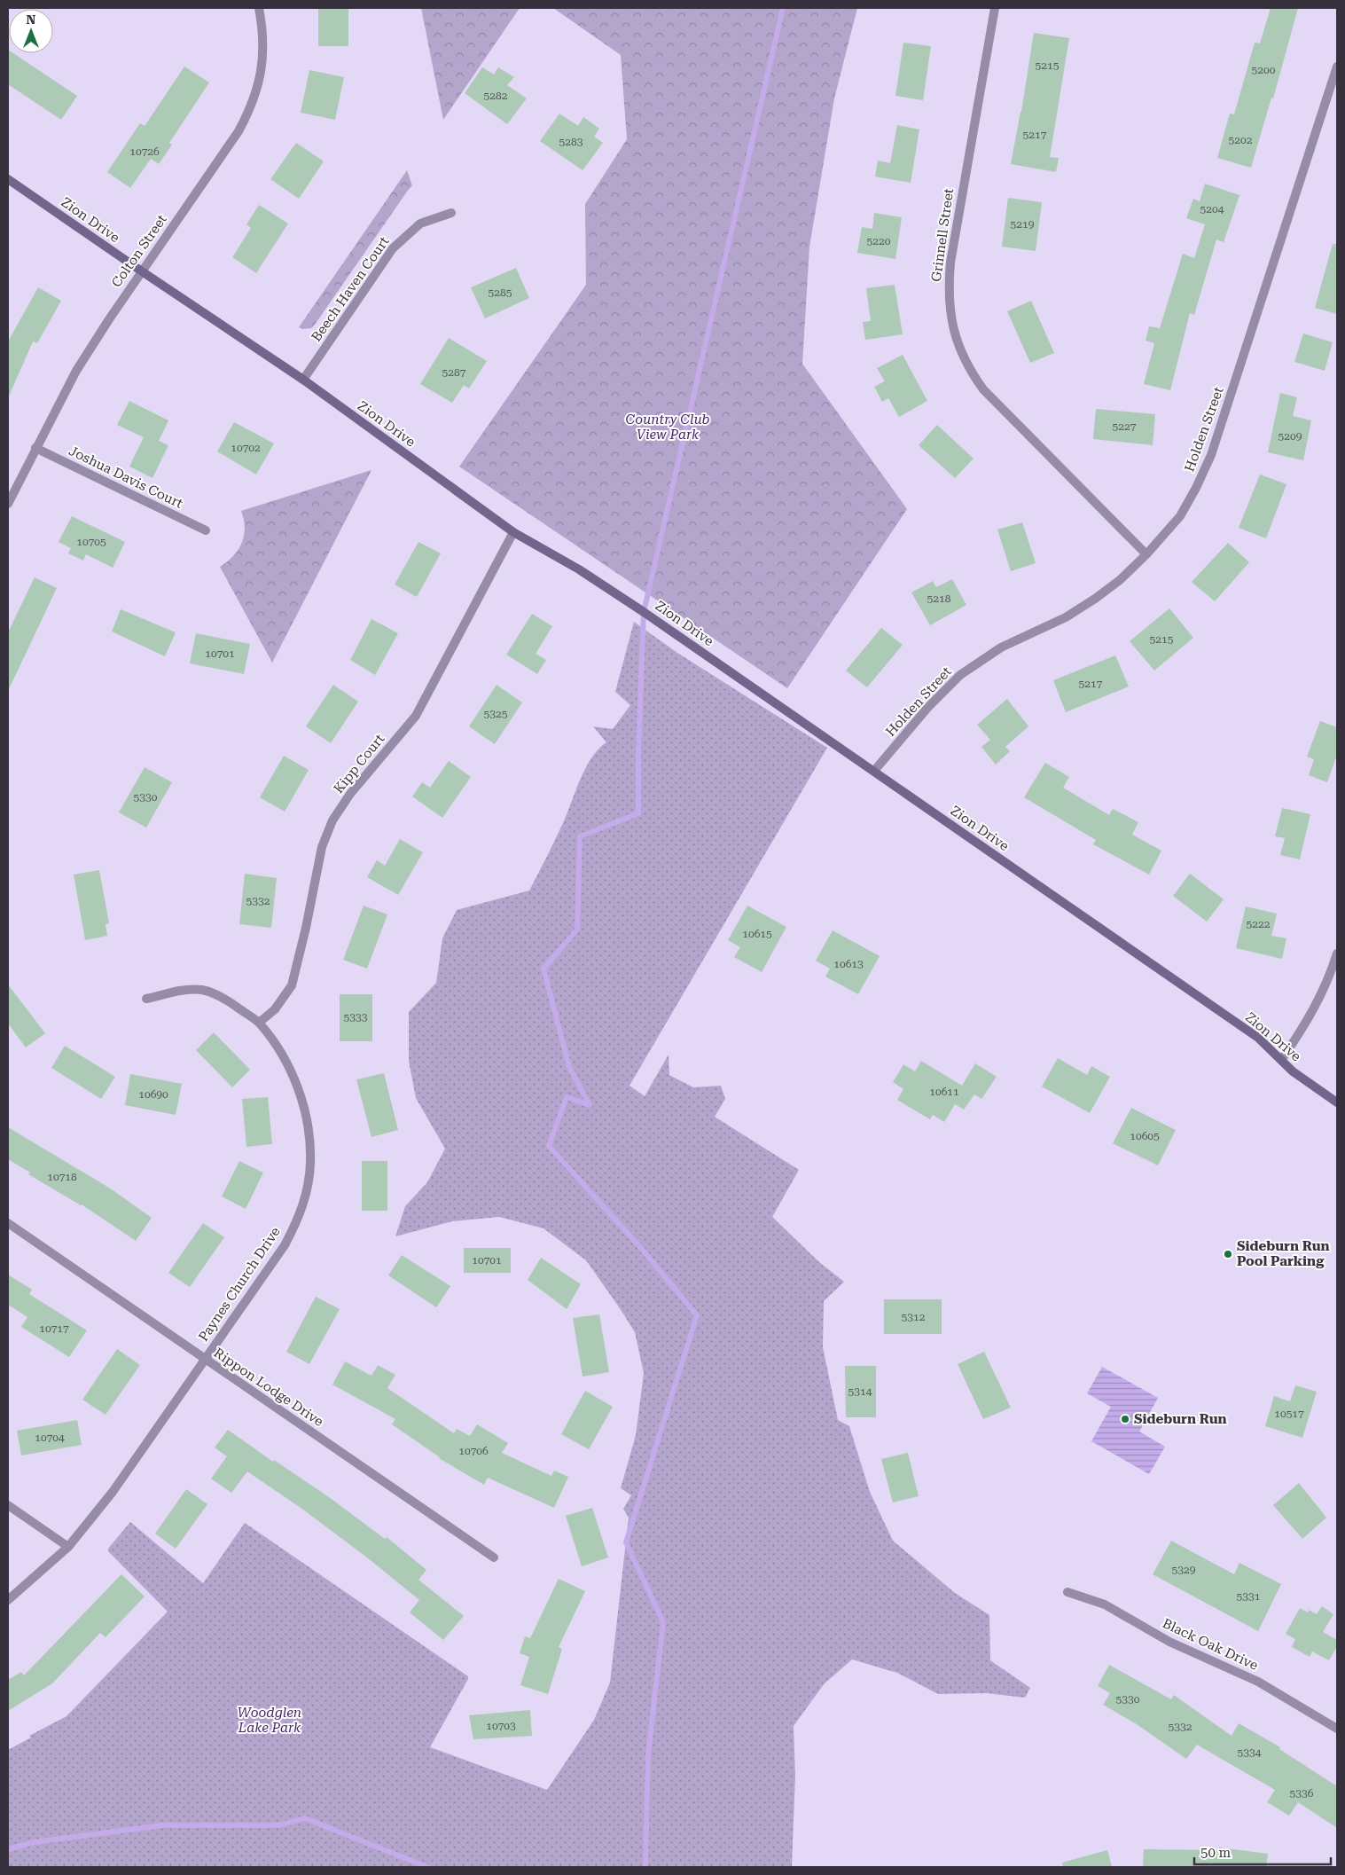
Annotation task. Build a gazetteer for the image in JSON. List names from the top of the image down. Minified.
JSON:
{"streets":{"main road":["Zion Drive"],"street":["Grinnell Street","Colton Street","Beech Haven Court","Holden Street","Joshua Davis Court","Kipp Court","Paynes Church Drive","Rippon Lodge Drive","Black Oak Drive"]},"crossings":[["Zion Drive","Colton Street"],["Zion Drive","Beech Haven Court"],["Zion Drive","Holden Street"],["Zion Drive","Kipp Court"],["Grinnell Street","Holden Street"],["Colton Street","Joshua Davis Court"],["Kipp Court","Paynes Church Drive"],["Paynes Church Drive","Rippon Lodge Drive"]],"parks":["Country Club View Park","Woodglen Lake Park"],"places":["Sideburn Run Pool Parking","Sideburn Run"],"house_numbers":["5215","5200","5282","5217","5202","5283","10726","5204","5219","5220","5285","5287","5227","5209","10702","10705","5218","5215","10701","5217","5325","5330","5332","5222","10615","10613","5333","10611","10690","10605","10718","10701","5312","10717","5314","10517","10704","10706","5329","5331","5330","10703","5332","5334","5336"],"scale_bar":"50 m","north":"top"}
